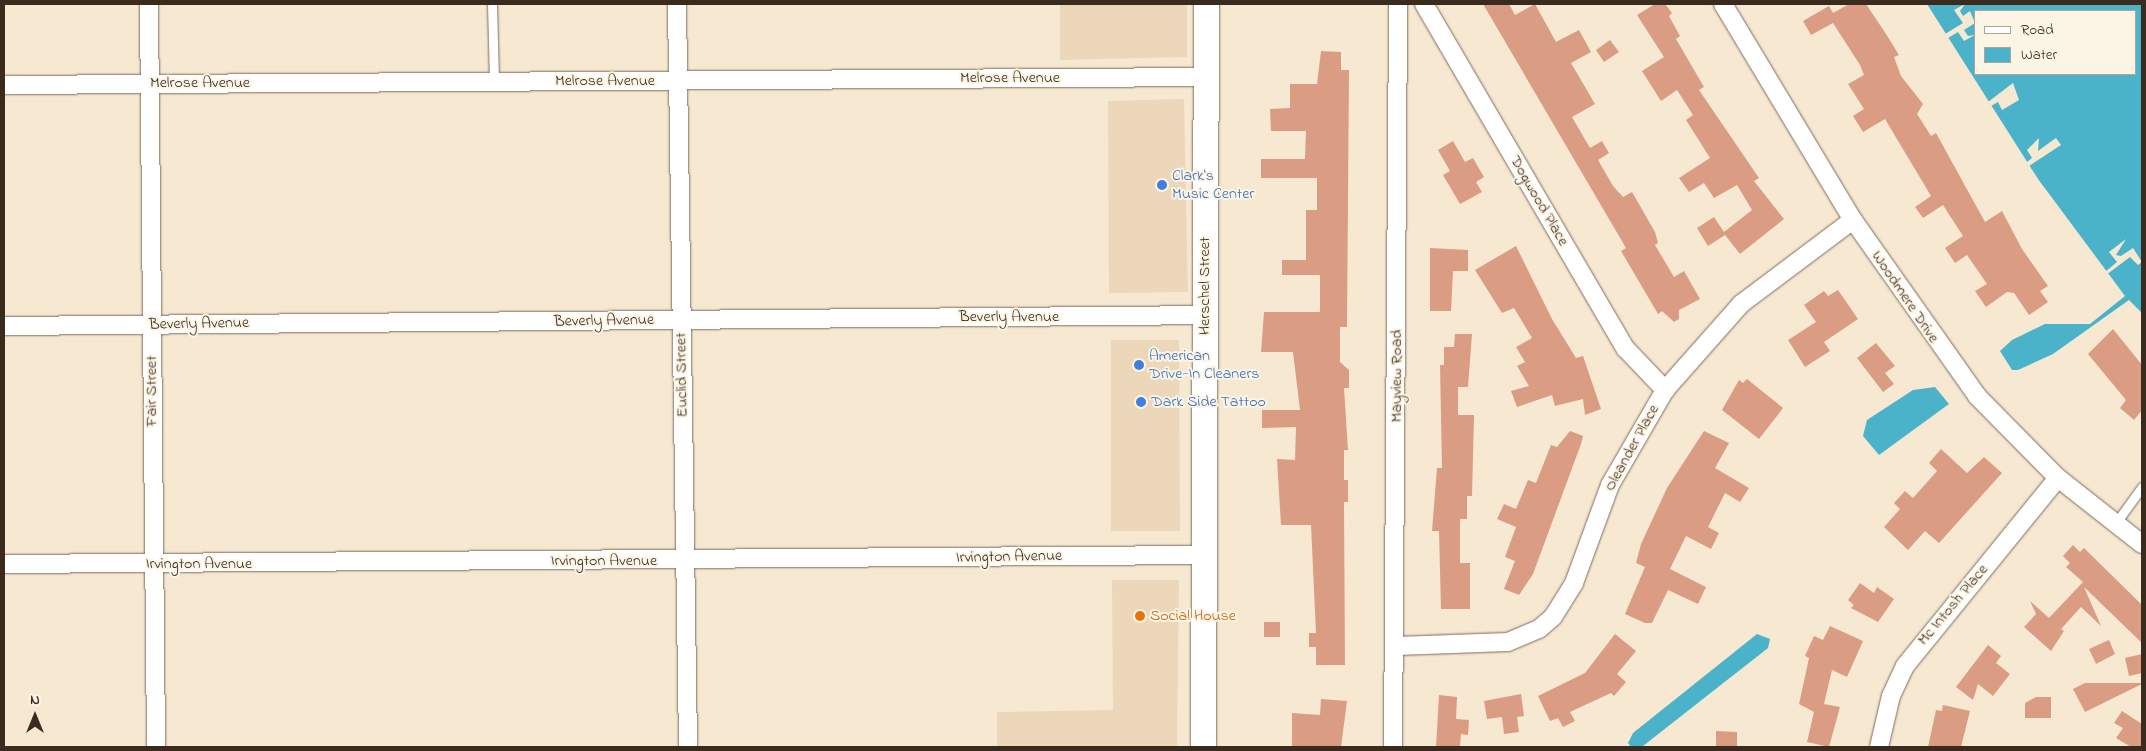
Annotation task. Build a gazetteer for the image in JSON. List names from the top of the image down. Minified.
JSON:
{"streets":{"main road":["Herschel Street"],"street":["Melrose Avenue","Dogwood Place","Woodmere Drive","Beverly Avenue","Euclid Street","Mayview Road","Fair Street","Oleander Place","Irvington Avenue","Mc Intosh Place"]},"crossings":[["Melrose Avenue","Herschel Street"],["Melrose Avenue","Euclid Street"],["Melrose Avenue","Fair Street"],["Dogwood Place","Oleander Place"],["Herschel Street","Beverly Avenue"],["Herschel Street","Irvington Avenue"],["Woodmere Drive","Oleander Place"],["Woodmere Drive","Mc Intosh Place"],["Beverly Avenue","Euclid Street"],["Beverly Avenue","Fair Street"],["Euclid Street","Irvington Avenue"],["Mayview Road","Oleander Place"],["Fair Street","Irvington Avenue"]],"places":["Clark's Music Center","American Drive-In Cleaners","Dark Side Tattoo","Social House"],"legend":["Road","Water"],"north":"top"}
